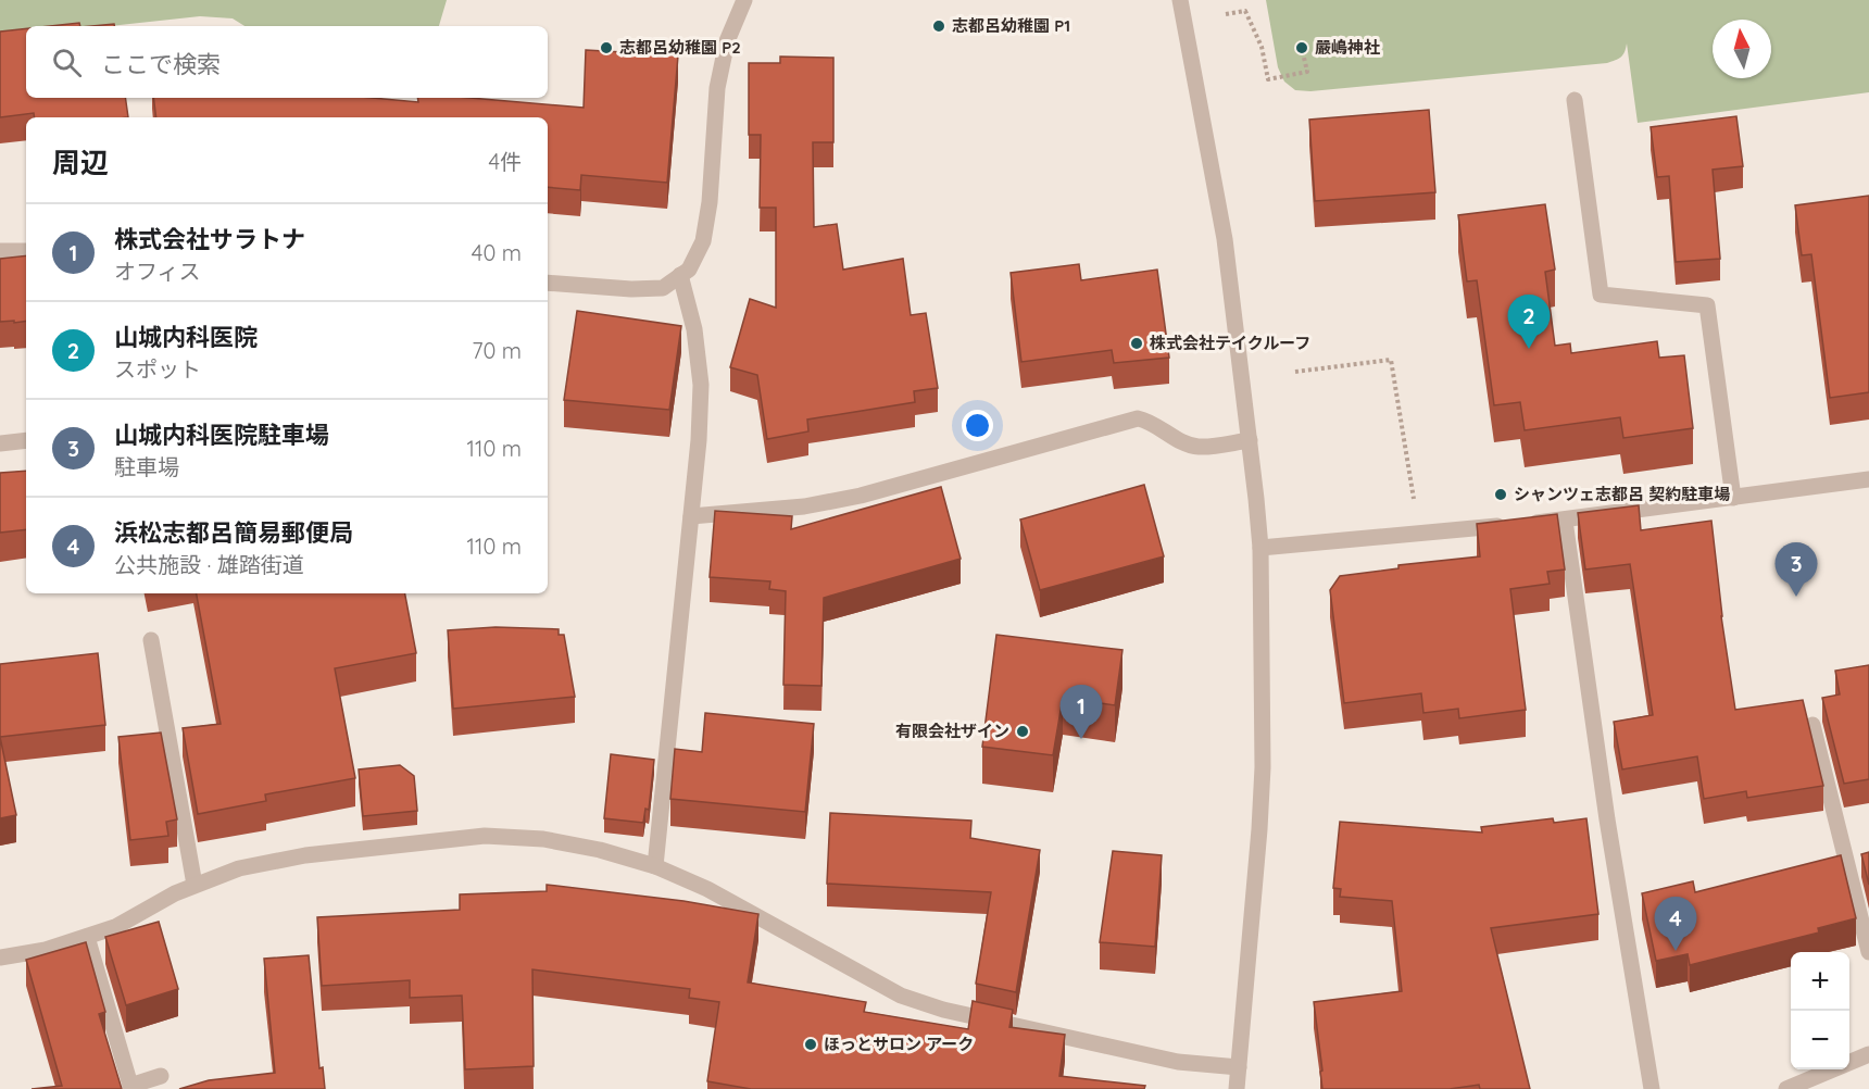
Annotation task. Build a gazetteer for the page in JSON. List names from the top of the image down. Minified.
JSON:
{"places":["志都呂幼稚園 P1","志都呂幼稚園 P2","嚴嶋神社","株式会社テイクルーフ","シャンツェ志都呂 契約駐車場","有限会社ザイン","ほっとサロン アーク"],"north":"top","page":{"search":"ここで検索","heading":["周辺","4件"],"list":[{"mark":"1","name":"株式会社サラトナ","note":"オフィス","value":"40 m"},{"mark":"2","name":"山城内科医院","note":"スポット","value":"70 m"},{"mark":"3","name":"山城内科医院駐車場","note":"駐車場","value":"110 m"},{"mark":"4","name":"浜松志都呂簡易郵便局","note":"公共施設 · 雄踏街道","value":"110 m"}],"pins":["2","3","1","4"],"map_buttons":["+","−"]}}
